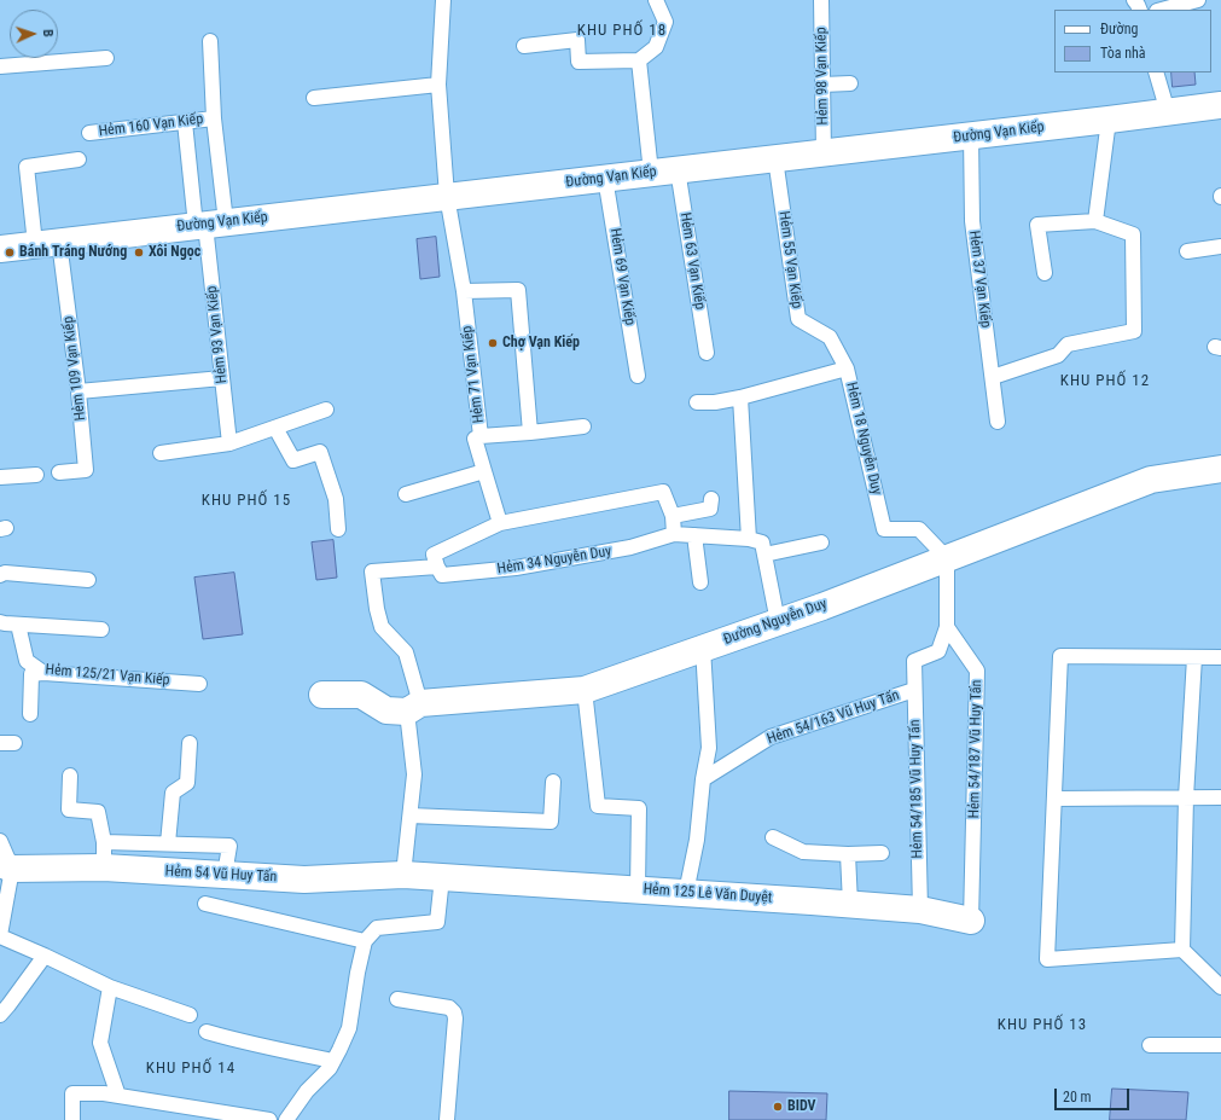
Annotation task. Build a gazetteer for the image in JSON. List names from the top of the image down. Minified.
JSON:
{"streets":{"street":["Đường Vạn Kiếp","Đường Nguyễn Duy","Hẻm 54 Vũ Huy Tấn","Hẻm 125 Lê Văn Duyệt"],"lane":["Hẻm 98 Vạn Kiếp","Hẻm 160 Vạn Kiếp","Hẻm 55 Vạn Kiếp","Hẻm 63 Vạn Kiếp","Hẻm 69 Vạn Kiếp","Hẻm 37 Vạn Kiếp","Hẻm 93 Vạn Kiếp","Hẻm 109 Vạn Kiếp","Hẻm 71 Vạn Kiếp","Hẻm 18 Nguyễn Duy","Hẻm 34 Nguyễn Duy","Hẻm 125/21 Vạn Kiếp","Hẻm 54/163 Vũ Huy Tấn","Hẻm 54/187 Vũ Huy Tấn","Hẻm 54/185 Vũ Huy Tấn"]},"crossings":[["Hẻm 98 Vạn Kiếp","Đường Vạn Kiếp"],["Hẻm 160 Vạn Kiếp","Đường Vạn Kiếp"],["Hẻm 160 Vạn Kiếp","Hẻm 93 Vạn Kiếp"],["Đường Vạn Kiếp","Hẻm 55 Vạn Kiếp"],["Đường Vạn Kiếp","Hẻm 63 Vạn Kiếp"],["Đường Vạn Kiếp","Hẻm 69 Vạn Kiếp"],["Đường Vạn Kiếp","Hẻm 37 Vạn Kiếp"],["Đường Vạn Kiếp","Hẻm 93 Vạn Kiếp"],["Đường Vạn Kiếp","Hẻm 109 Vạn Kiếp"],["Đường Vạn Kiếp","Hẻm 71 Vạn Kiếp"],["Hẻm 55 Vạn Kiếp","Hẻm 18 Nguyễn Duy"],["Hẻm 18 Nguyễn Duy","Đường Nguyễn Duy"],["Hẻm 34 Nguyễn Duy","Đường Nguyễn Duy"],["Hẻm 54/163 Vũ Huy Tấn","Hẻm 54/185 Vũ Huy Tấn"],["Hẻm 54/187 Vũ Huy Tấn","Hẻm 54/185 Vũ Huy Tấn"],["Hẻm 54/187 Vũ Huy Tấn","Hẻm 125 Lê Văn Duyệt"],["Hẻm 54/185 Vũ Huy Tấn","Hẻm 125 Lê Văn Duyệt"],["Hẻm 54 Vũ Huy Tấn","Hẻm 125 Lê Văn Duyệt"]],"districts":["KHU PHỐ 18","KHU PHỐ 12","KHU PHỐ 15","KHU PHỐ 13","KHU PHỐ 14"],"places":["Bánh Tráng Nướng","Xôi Ngọc","Chợ Vạn Kiếp","BIDV"],"legend":["Đường","Tòa nhà"],"scale_bar":"20 m","north":"right"}
